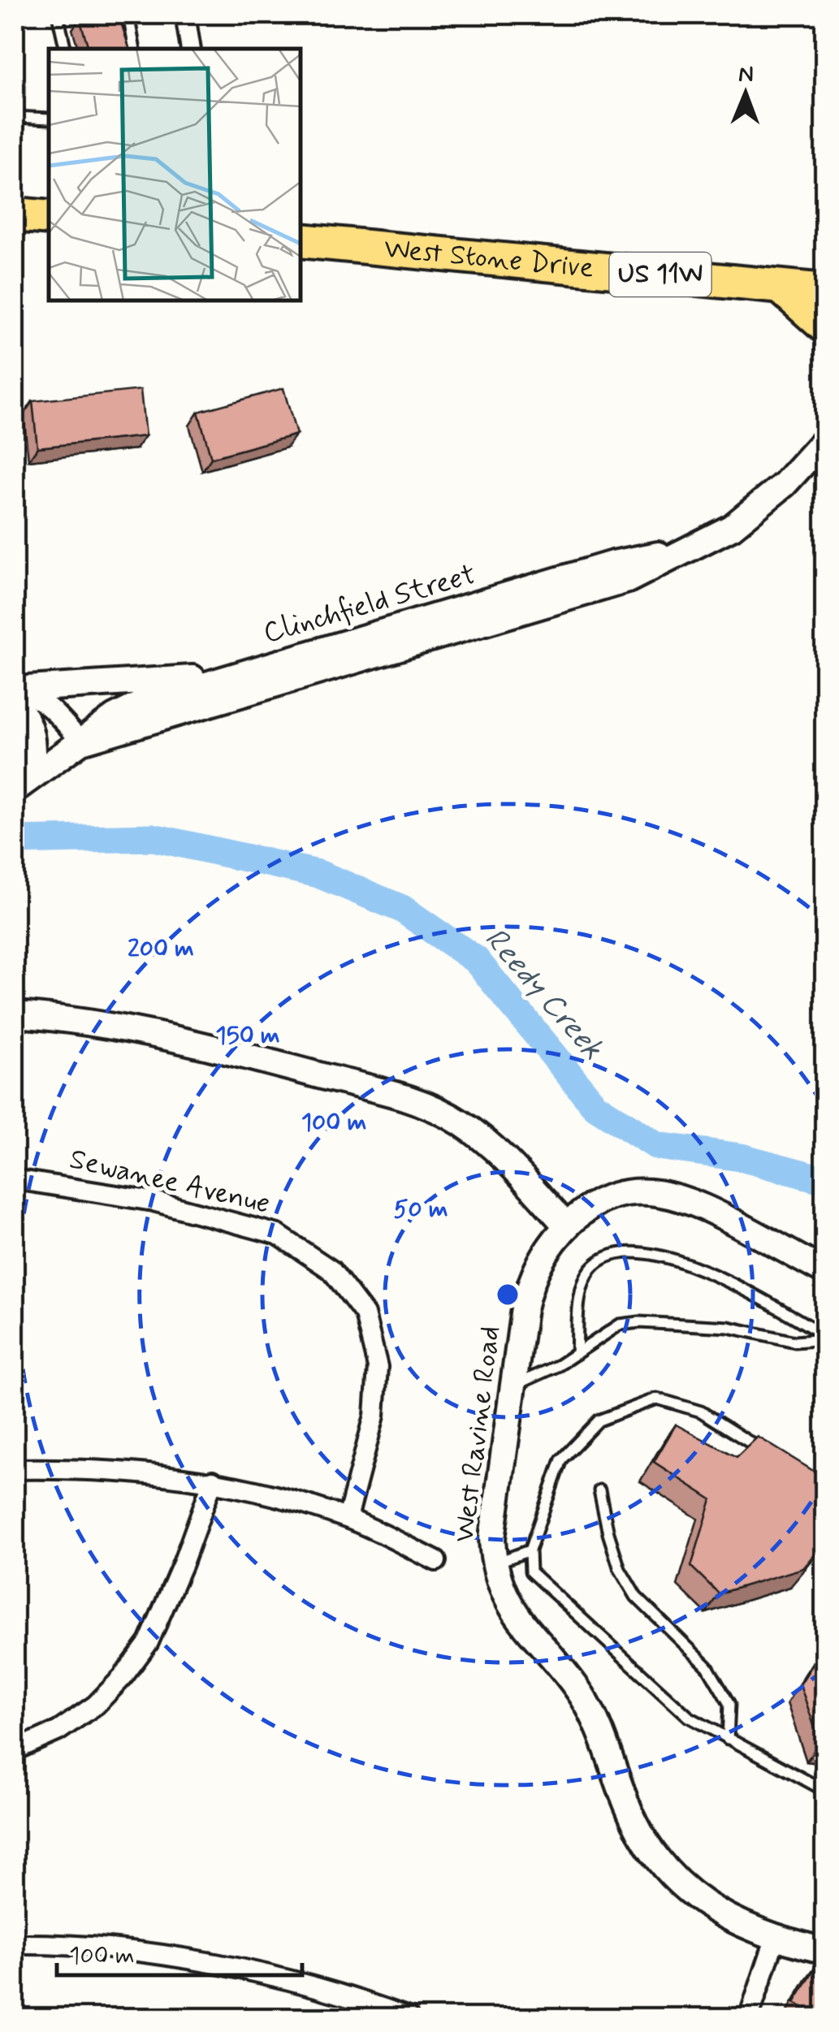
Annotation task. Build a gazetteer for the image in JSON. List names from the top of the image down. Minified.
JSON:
{"streets":{"highway":["West Stone Drive","US 11W"],"street":["Clinchfield Street","Sewanee Avenue","West Ravine Road"]},"crossings":[["Sewanee Avenue","West Ravine Road"]],"water":["Reedy Creek"],"scale_bar":"100 m","north":"top","rings":["200 m","150 m","100 m","50 m"]}
